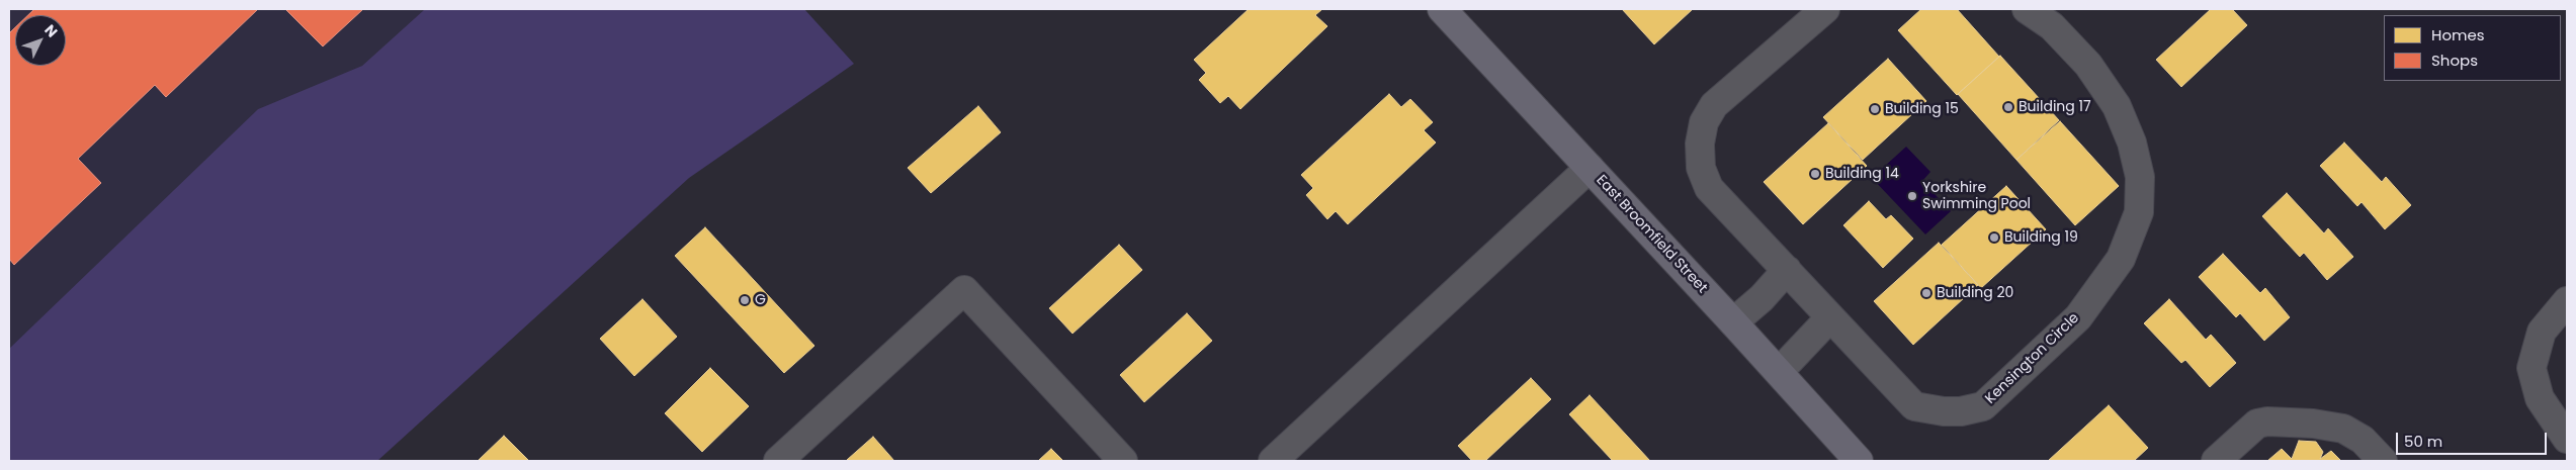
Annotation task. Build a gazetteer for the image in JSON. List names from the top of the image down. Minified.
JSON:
{"streets":{"main road":["East Broomfield Street"],"street":["Kensington Circle"]},"places":["Building 17","Building 15","Building 14","Yorkshire Swimming Pool","Building 19","Building 20","G"],"legend":["Homes","Shops"],"scale_bar":"50 m","north":"top right"}
